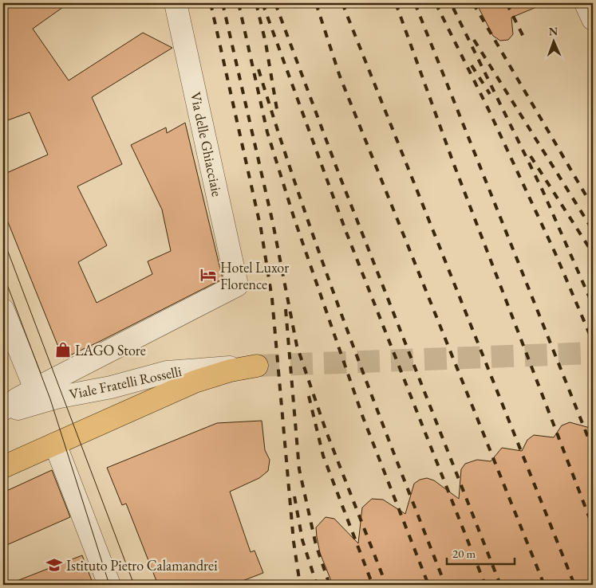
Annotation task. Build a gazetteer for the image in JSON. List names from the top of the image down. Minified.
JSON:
{"streets":{"street":["Via delle Ghiacciaie","Viale Fratelli Rosselli"]},"crossings":[["Via delle Ghiacciaie","Viale Fratelli Rosselli"]],"places":{"hotel":["Hotel Luxor Florence"],"shop":["LAGO Store"],"school or university":["Istituto Pietro Calamandrei"]},"scale_bar":"20 m","north":"top"}
